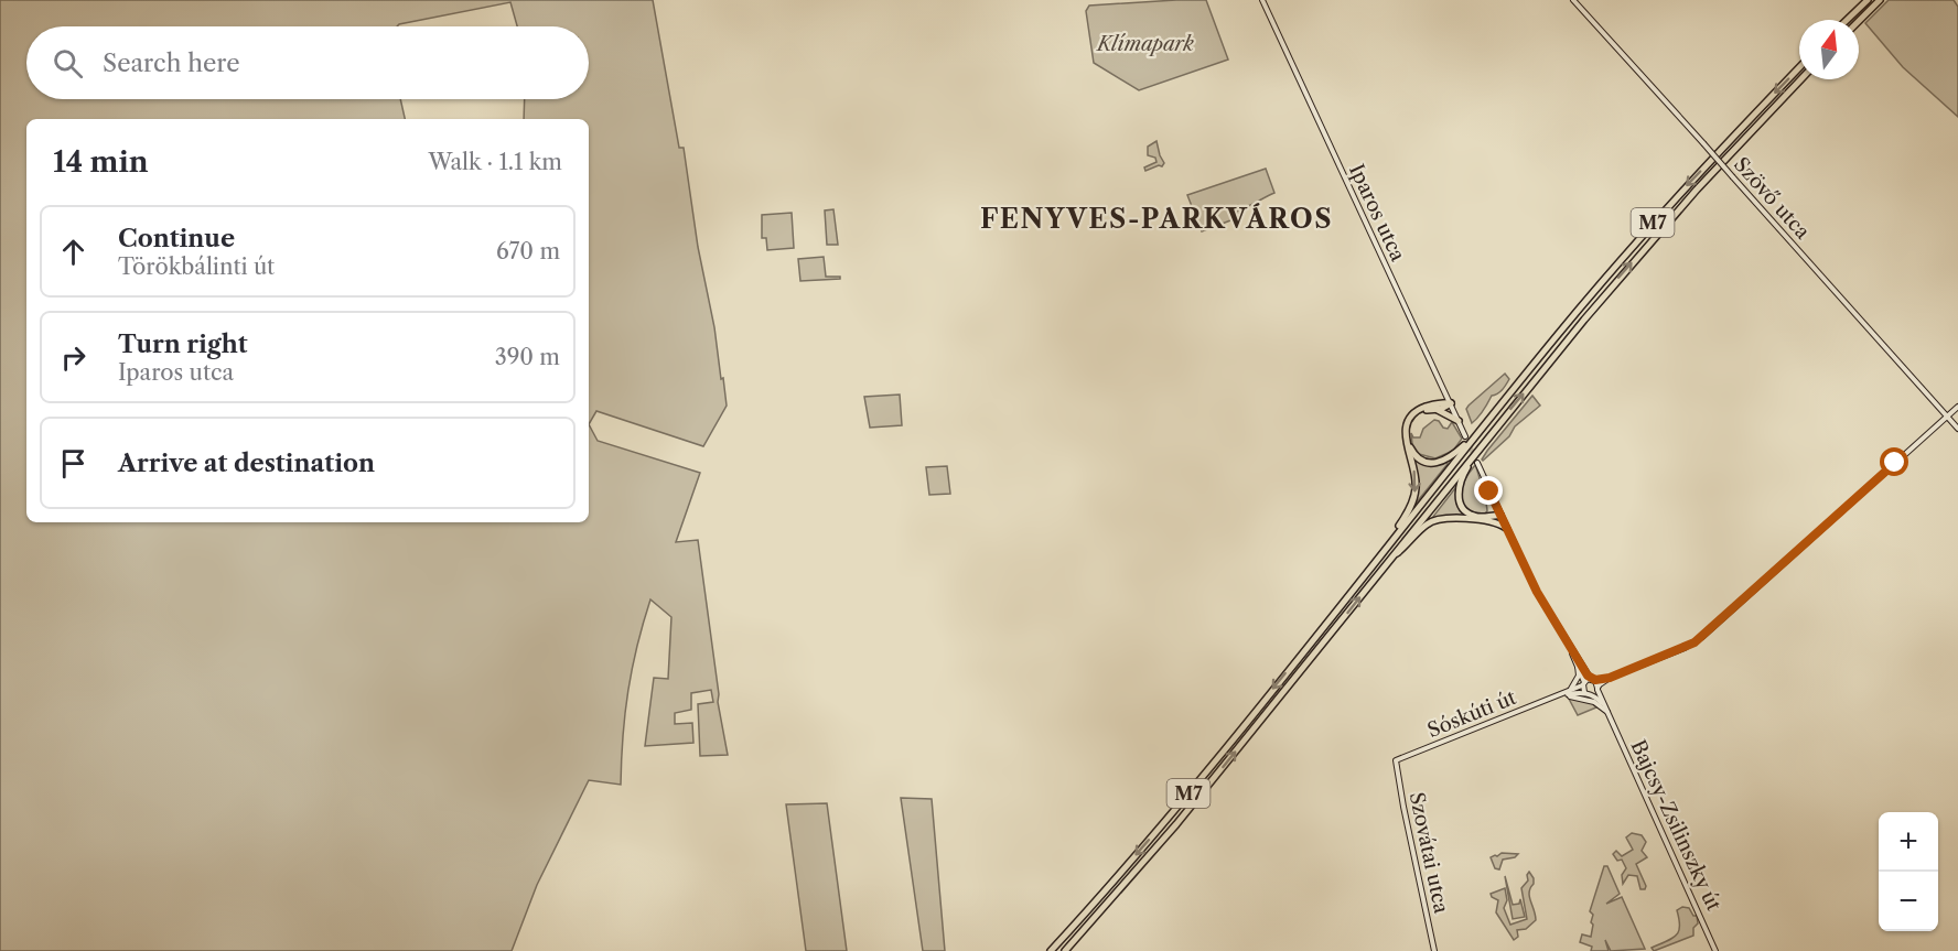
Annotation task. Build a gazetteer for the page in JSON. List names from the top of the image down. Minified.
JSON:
{"streets":{"highway":["M7"],"street":["Szövő utca","Iparos utca","Sóskúti út","Bajcsy-Zsilinszky út","Szovátai utca"]},"crossings":[["Sóskúti út","Bajcsy-Zsilinszky út"],["Sóskúti út","Szovátai utca"]],"districts":["FENYVES-PARKVÁROS"],"parks":["Klímapark"],"north":"top","page":{"search":"Search here","heading":["14 min","Walk · 1.1 km"],"list":[["Continue","Törökbálinti út","670 m"],["Turn right","Iparos utca","390 m"],"Arrive at destination"],"map_buttons":["+","−"]}}
